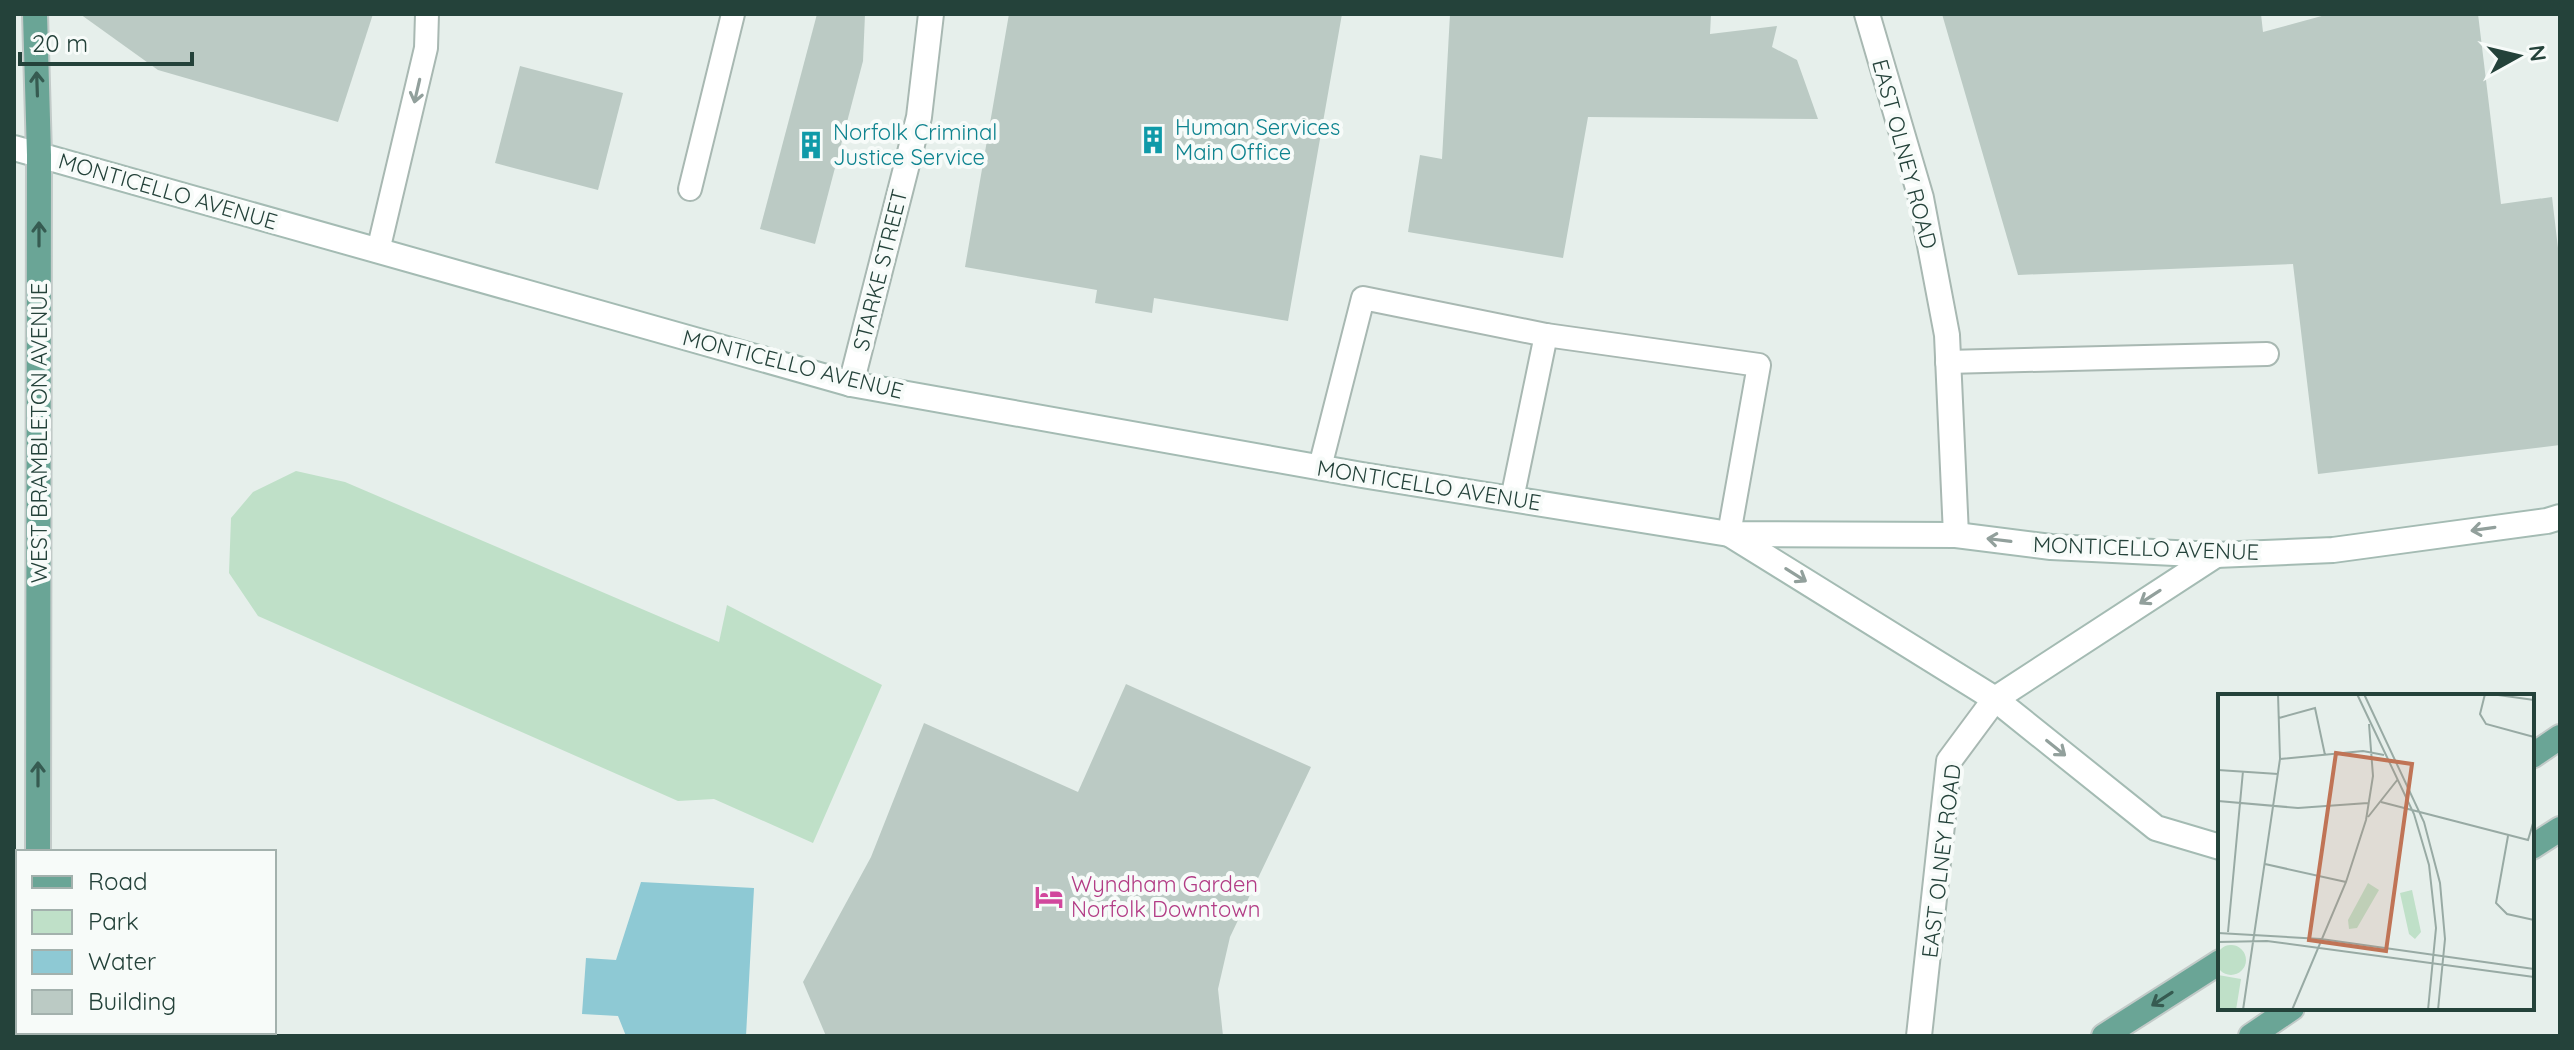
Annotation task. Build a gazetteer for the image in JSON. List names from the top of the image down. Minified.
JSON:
{"streets":{"main road":["EAST OLNEY ROAD","MONTICELLO AVENUE","STARKE STREET","WEST BRAMBLETON AVENUE"]},"crossings":[["EAST OLNEY ROAD","MONTICELLO AVENUE"],["MONTICELLO AVENUE","STARKE STREET"],["MONTICELLO AVENUE","WEST BRAMBLETON AVENUE"]],"one_way":["WEST BRAMBLETON AVENUE"],"places":{"building":["Human Services Main Office","Norfolk Criminal Justice Service"],"hotel":["Wyndham Garden Norfolk Downtown"]},"legend":["Road","Park","Water","Building"],"scale_bar":"20 m","north":"right"}
